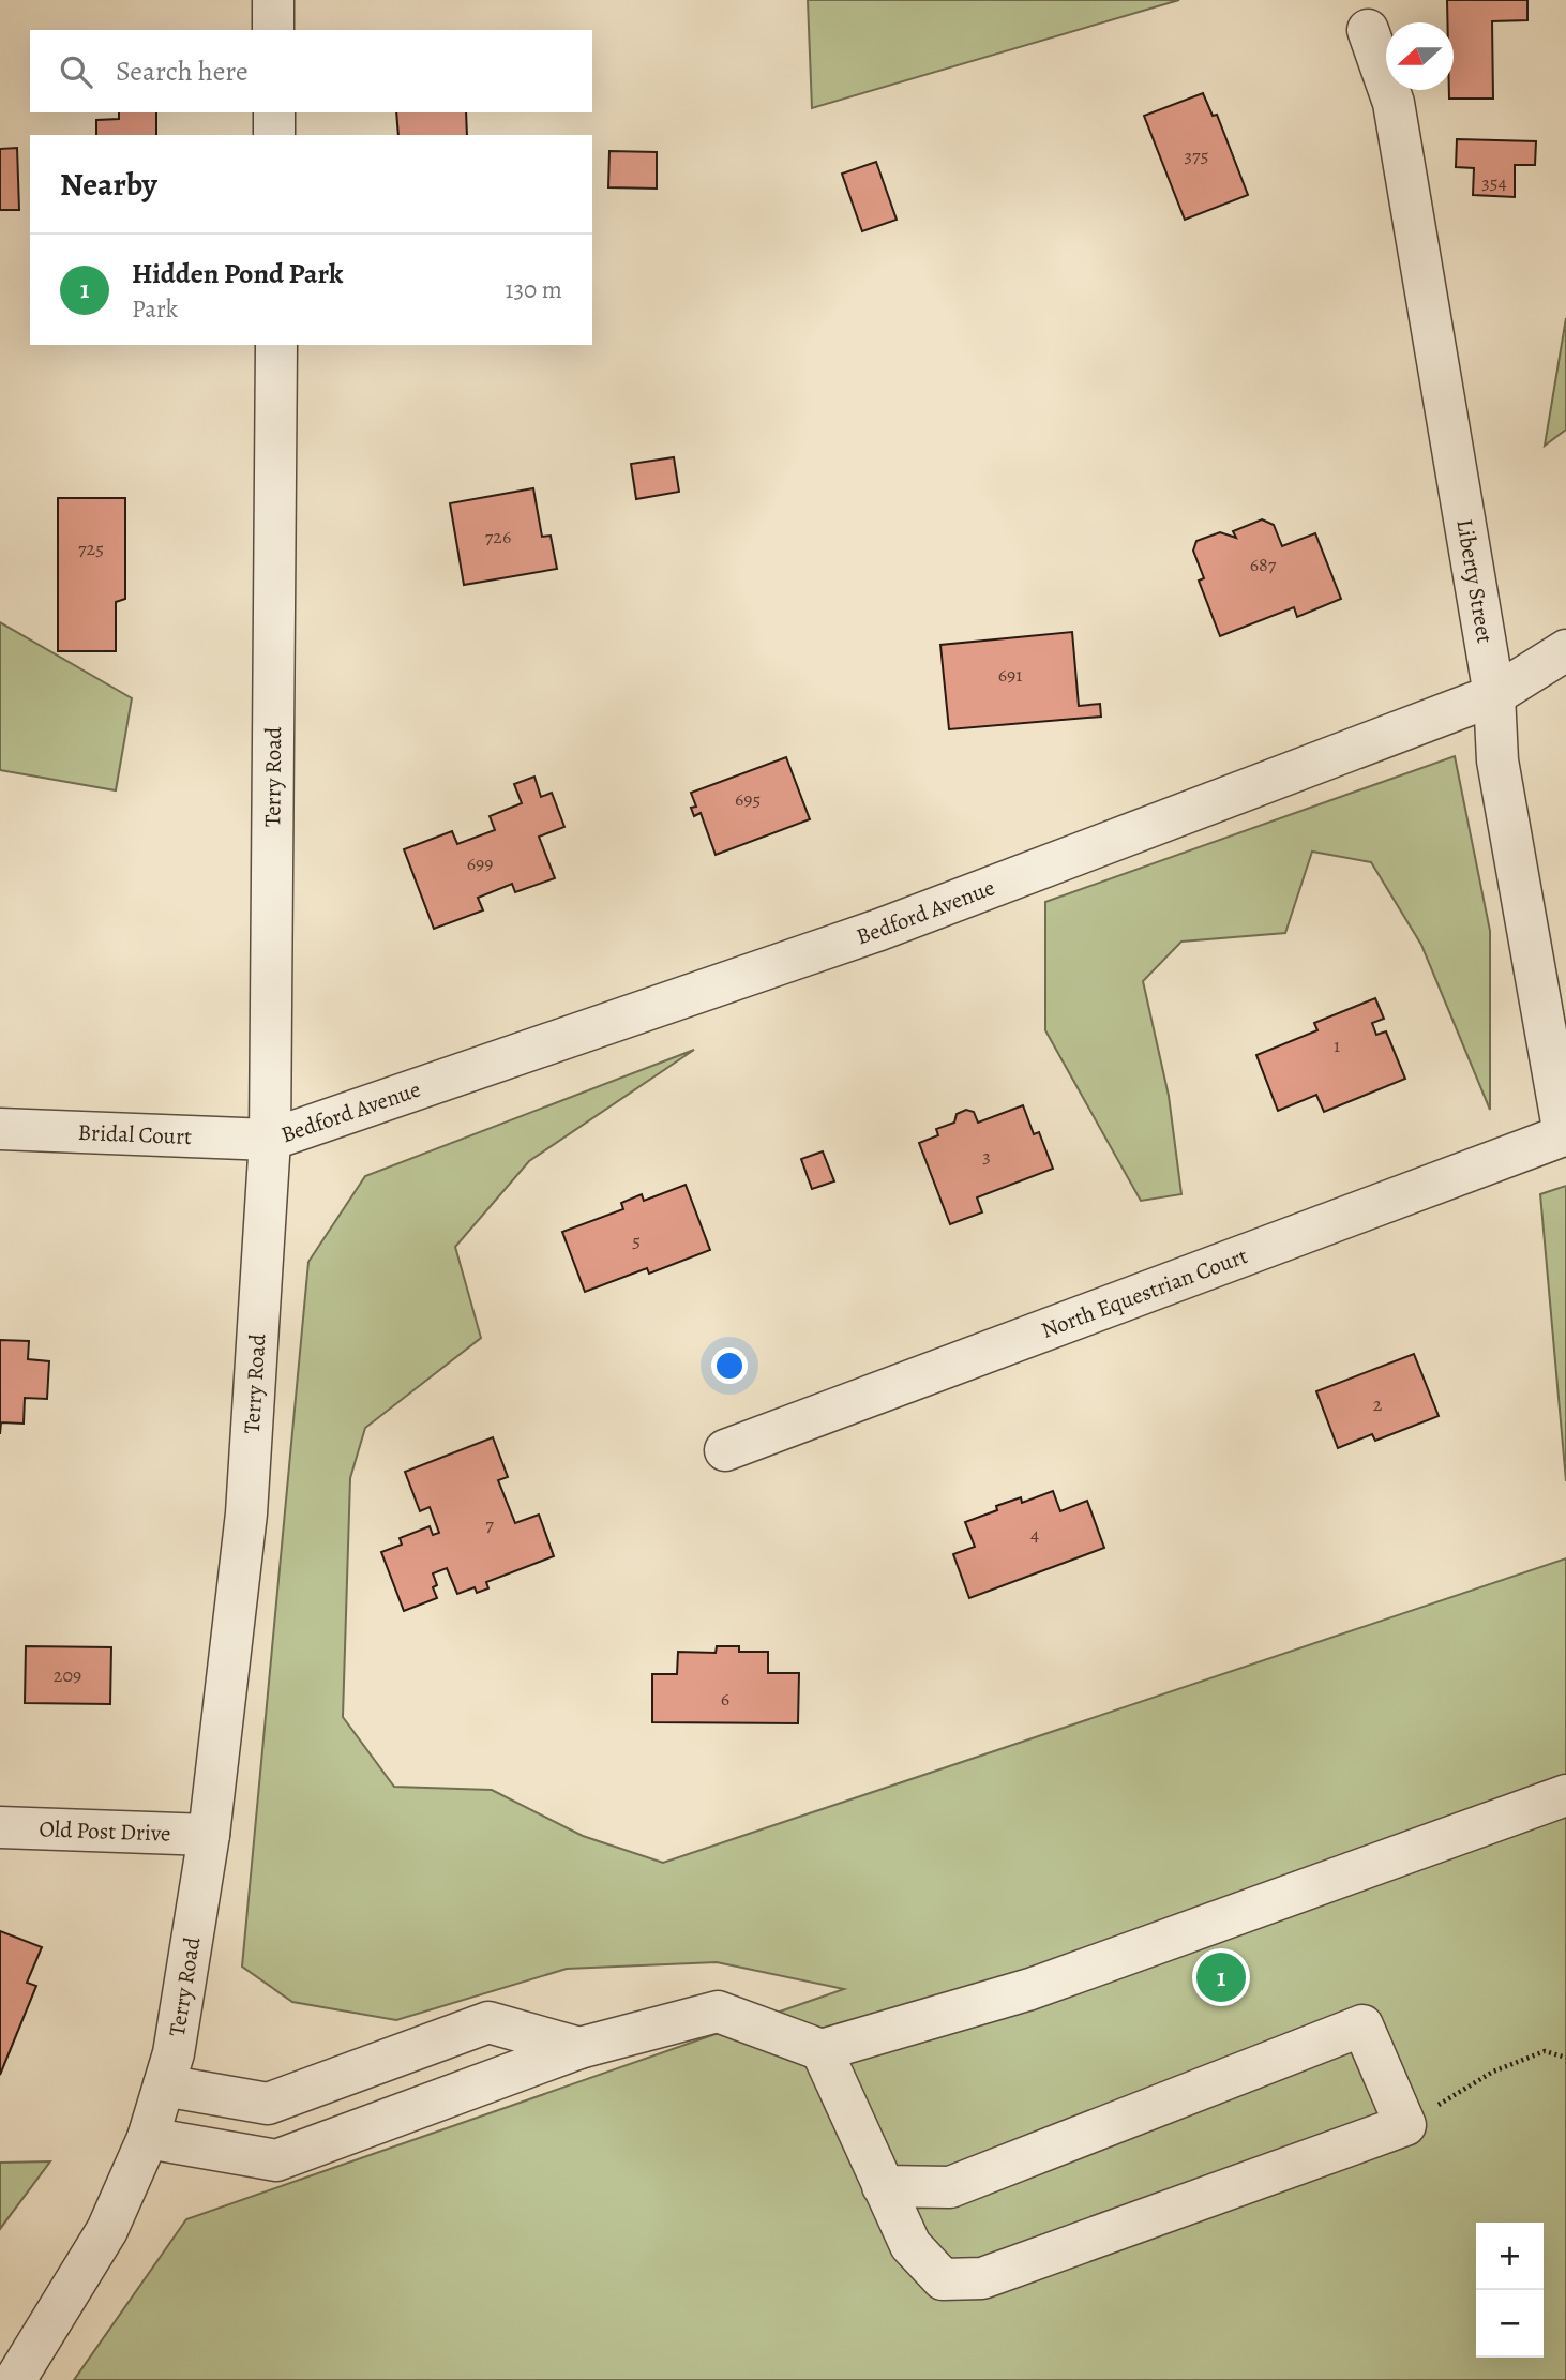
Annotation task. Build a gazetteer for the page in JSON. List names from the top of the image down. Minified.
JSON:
{"streets":{"street":["Liberty Street","Terry Road","Bedford Avenue","Bridal Court","North Equestrian Court","Old Post Drive"]},"crossings":[["Liberty Street","Bedford Avenue"],["Liberty Street","North Equestrian Court"],["Terry Road","Bedford Avenue"],["Terry Road","Bridal Court"],["Terry Road","Old Post Drive"],["Bedford Avenue","Bridal Court"]],"house_numbers":["375","354","726","725","687","691","695","699","1","3","5","2","7","4","209","6"],"north":"left","page":{"search":"Search here","heading":"Nearby","list":[{"mark":"1","name":"Hidden Pond Park","note":"Park","value":"130 m"}],"pins":"1","map_buttons":["+","−"]}}
